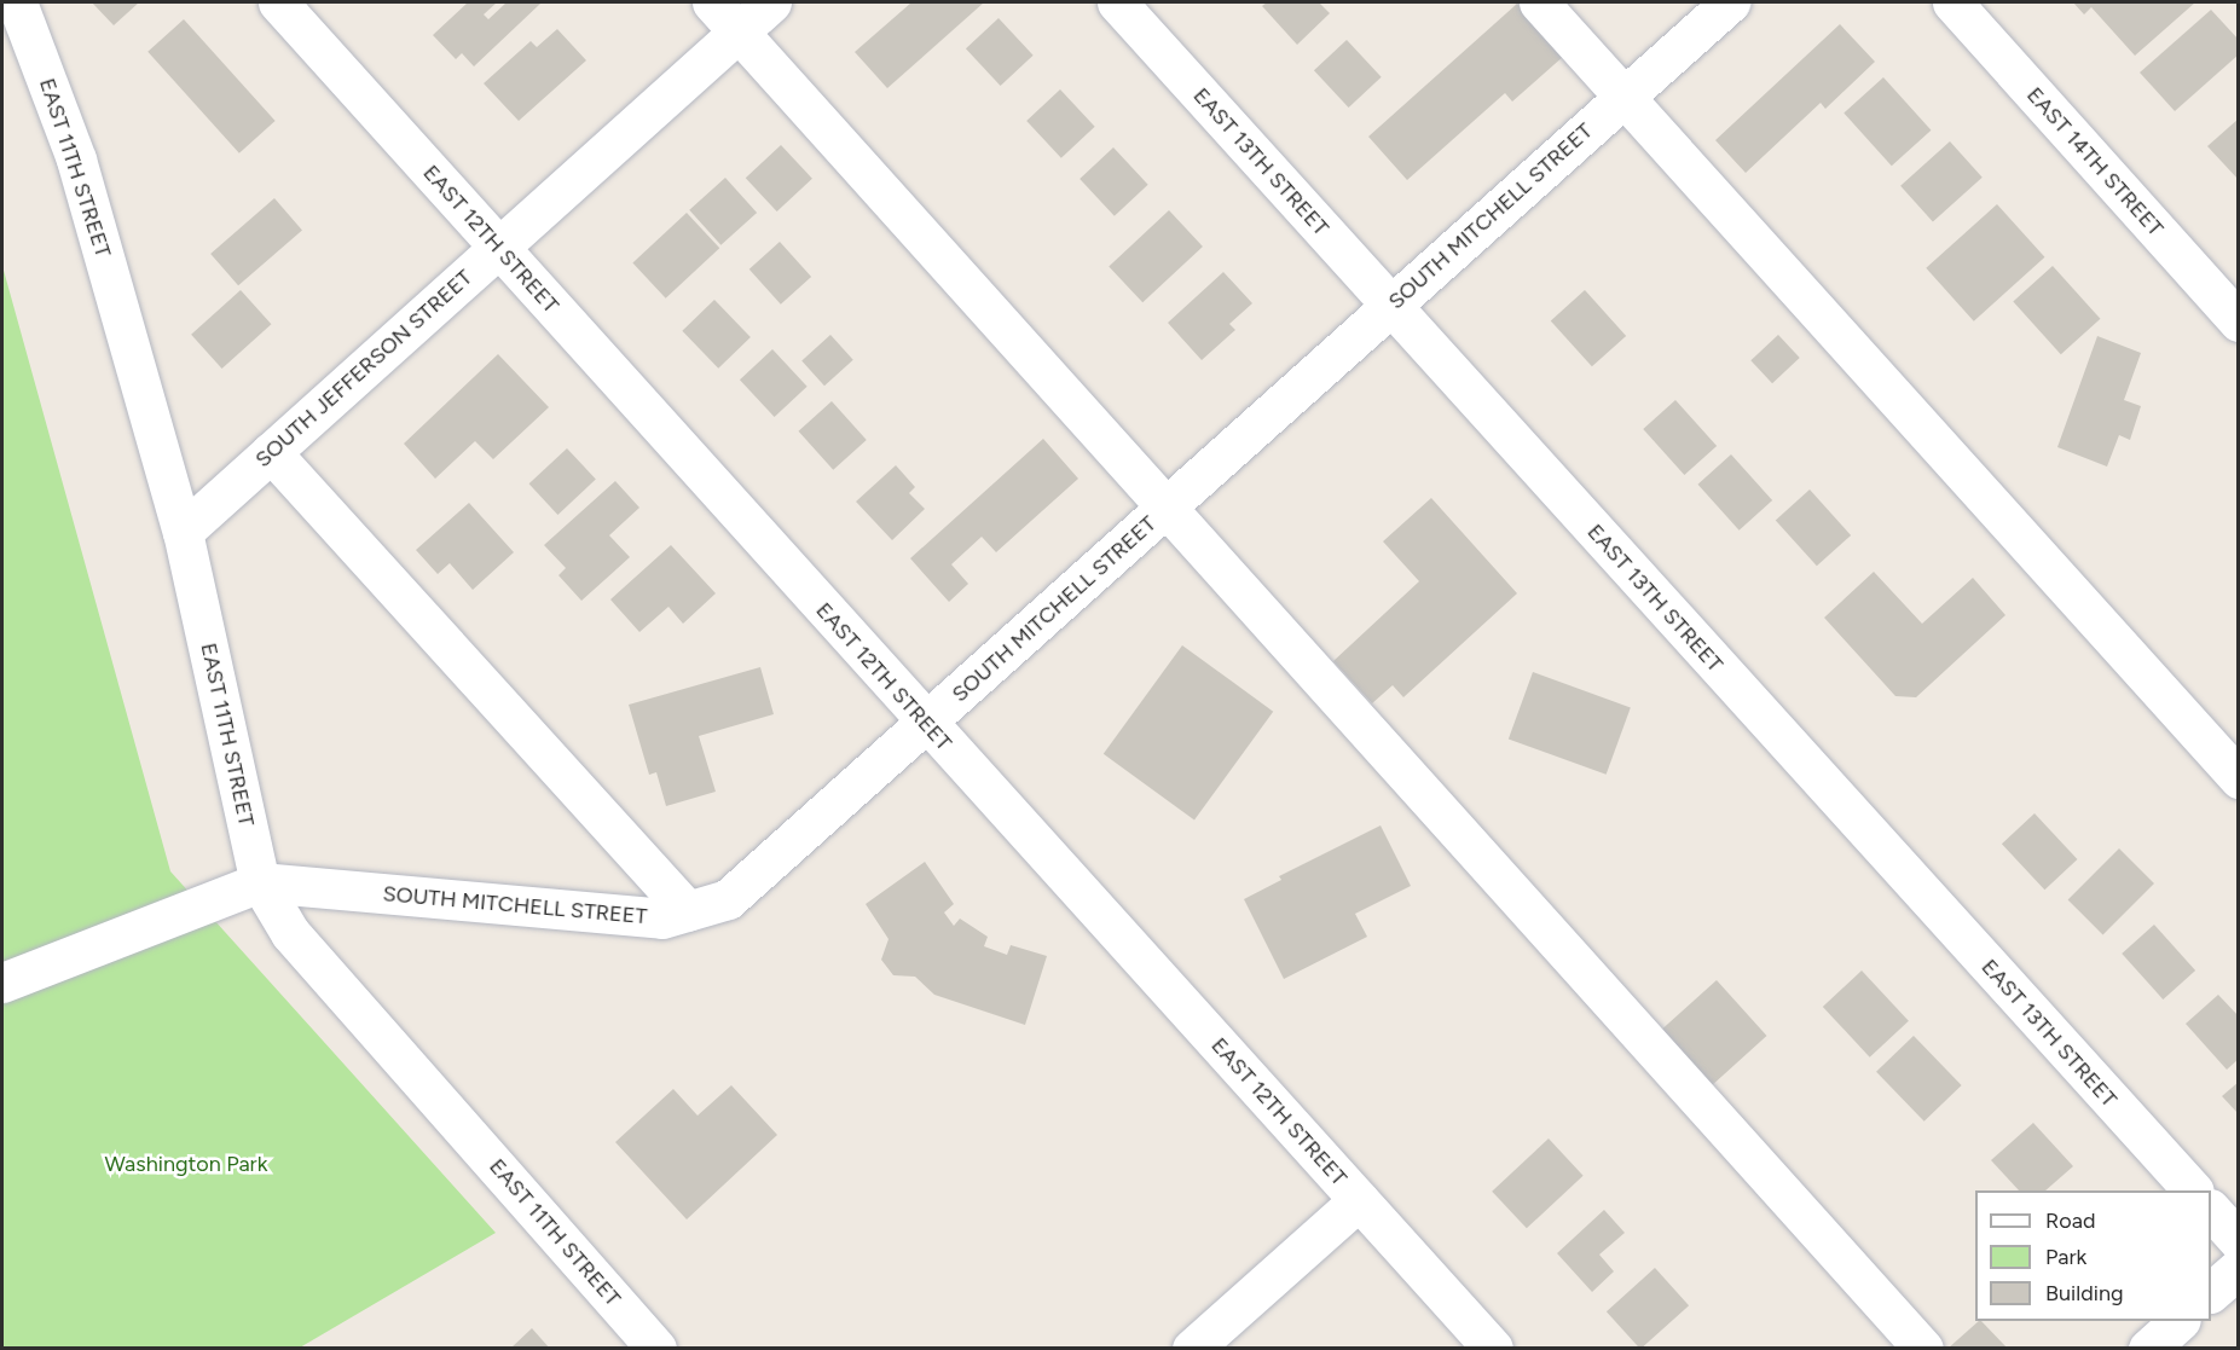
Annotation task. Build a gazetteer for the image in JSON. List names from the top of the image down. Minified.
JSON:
{"streets":{"street":["EAST 13TH STREET","EAST 14TH STREET","EAST 11TH STREET","SOUTH MITCHELL STREET","EAST 12TH STREET","SOUTH JEFFERSON STREET"]},"crossings":[["EAST 13TH STREET","SOUTH MITCHELL STREET"],["EAST 11TH STREET","SOUTH MITCHELL STREET"],["EAST 11TH STREET","SOUTH JEFFERSON STREET"],["SOUTH MITCHELL STREET","EAST 12TH STREET"],["EAST 12TH STREET","SOUTH JEFFERSON STREET"]],"parks":["Washington Park"],"legend":["Road","Park","Building"]}
